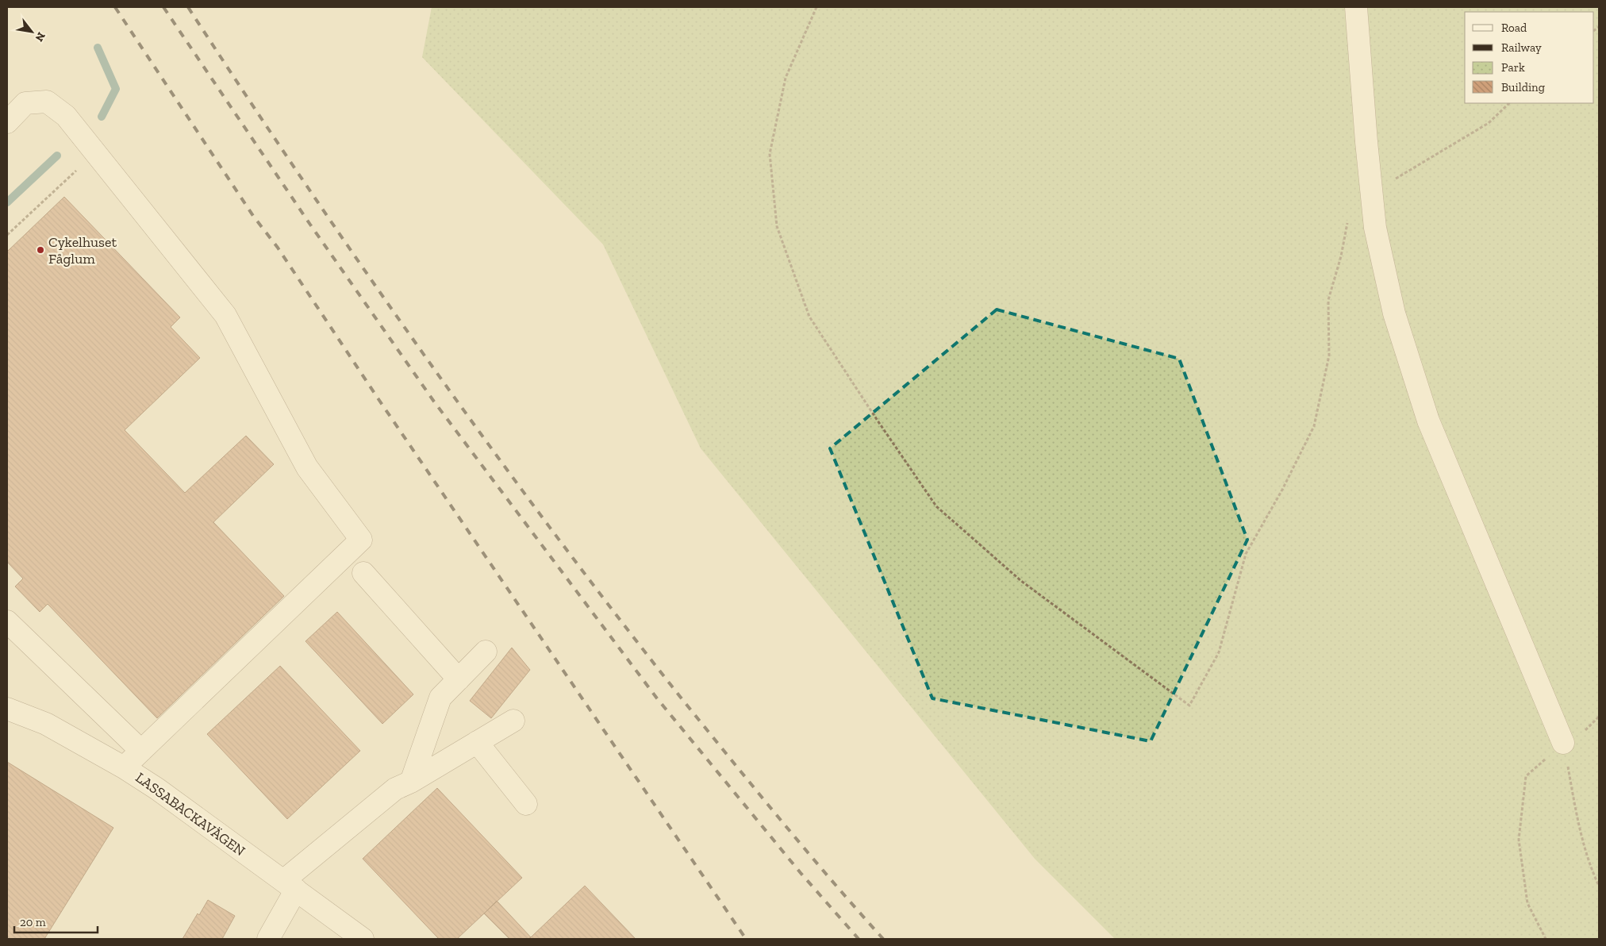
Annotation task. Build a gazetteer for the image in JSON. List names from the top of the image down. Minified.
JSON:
{"streets":{"street":["LASSABACKAVÄGEN"]},"places":["Cykelhuset Fåglum"],"legend":["Road","Railway","Park","Building"],"scale_bar":"20 m","north":"bottom right"}
